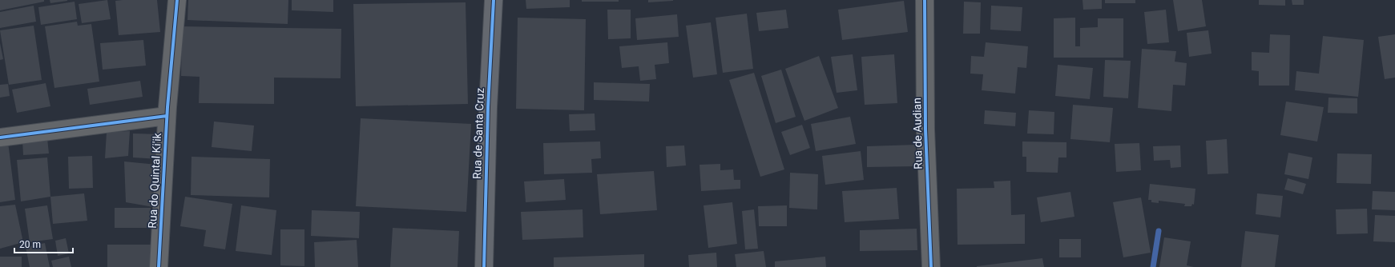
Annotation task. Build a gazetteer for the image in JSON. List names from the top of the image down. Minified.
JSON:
{"streets":{"street":["Rua de Santa Cruz","Rua de Audian","Rua do Quintal Ki'ik"]},"scale_bar":"20 m"}
